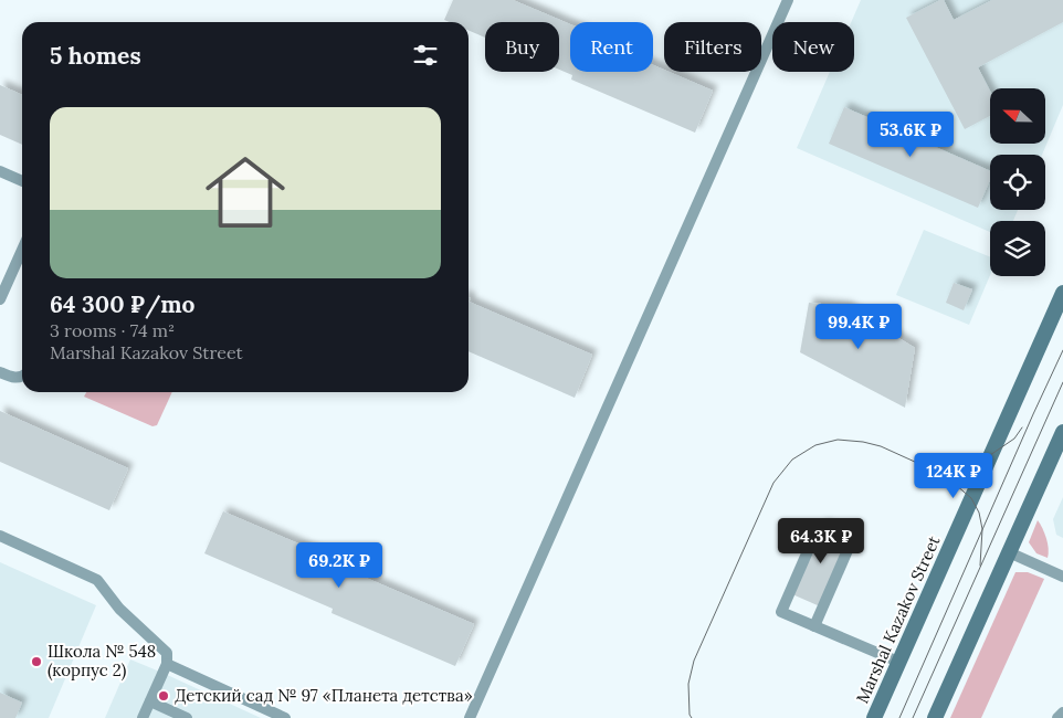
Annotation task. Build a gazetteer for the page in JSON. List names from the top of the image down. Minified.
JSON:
{"streets":{"main road":["Marshal Kazakov Street"]},"places":["Школа № 548 (корпус 2)","Детский сад № 97 «Планета детства»"],"north":"left","page":{"chip":["Buy","Rent","Filters","New"],"heading":"5 homes","list":[{"name":"64 300 ₽/mo","note":"3 rooms · 74 m² · Marshal Kazakov Street"}],"price":["53.6K ₽","99.4K ₽","124K ₽","64.3K ₽","69.2K ₽"]}}
